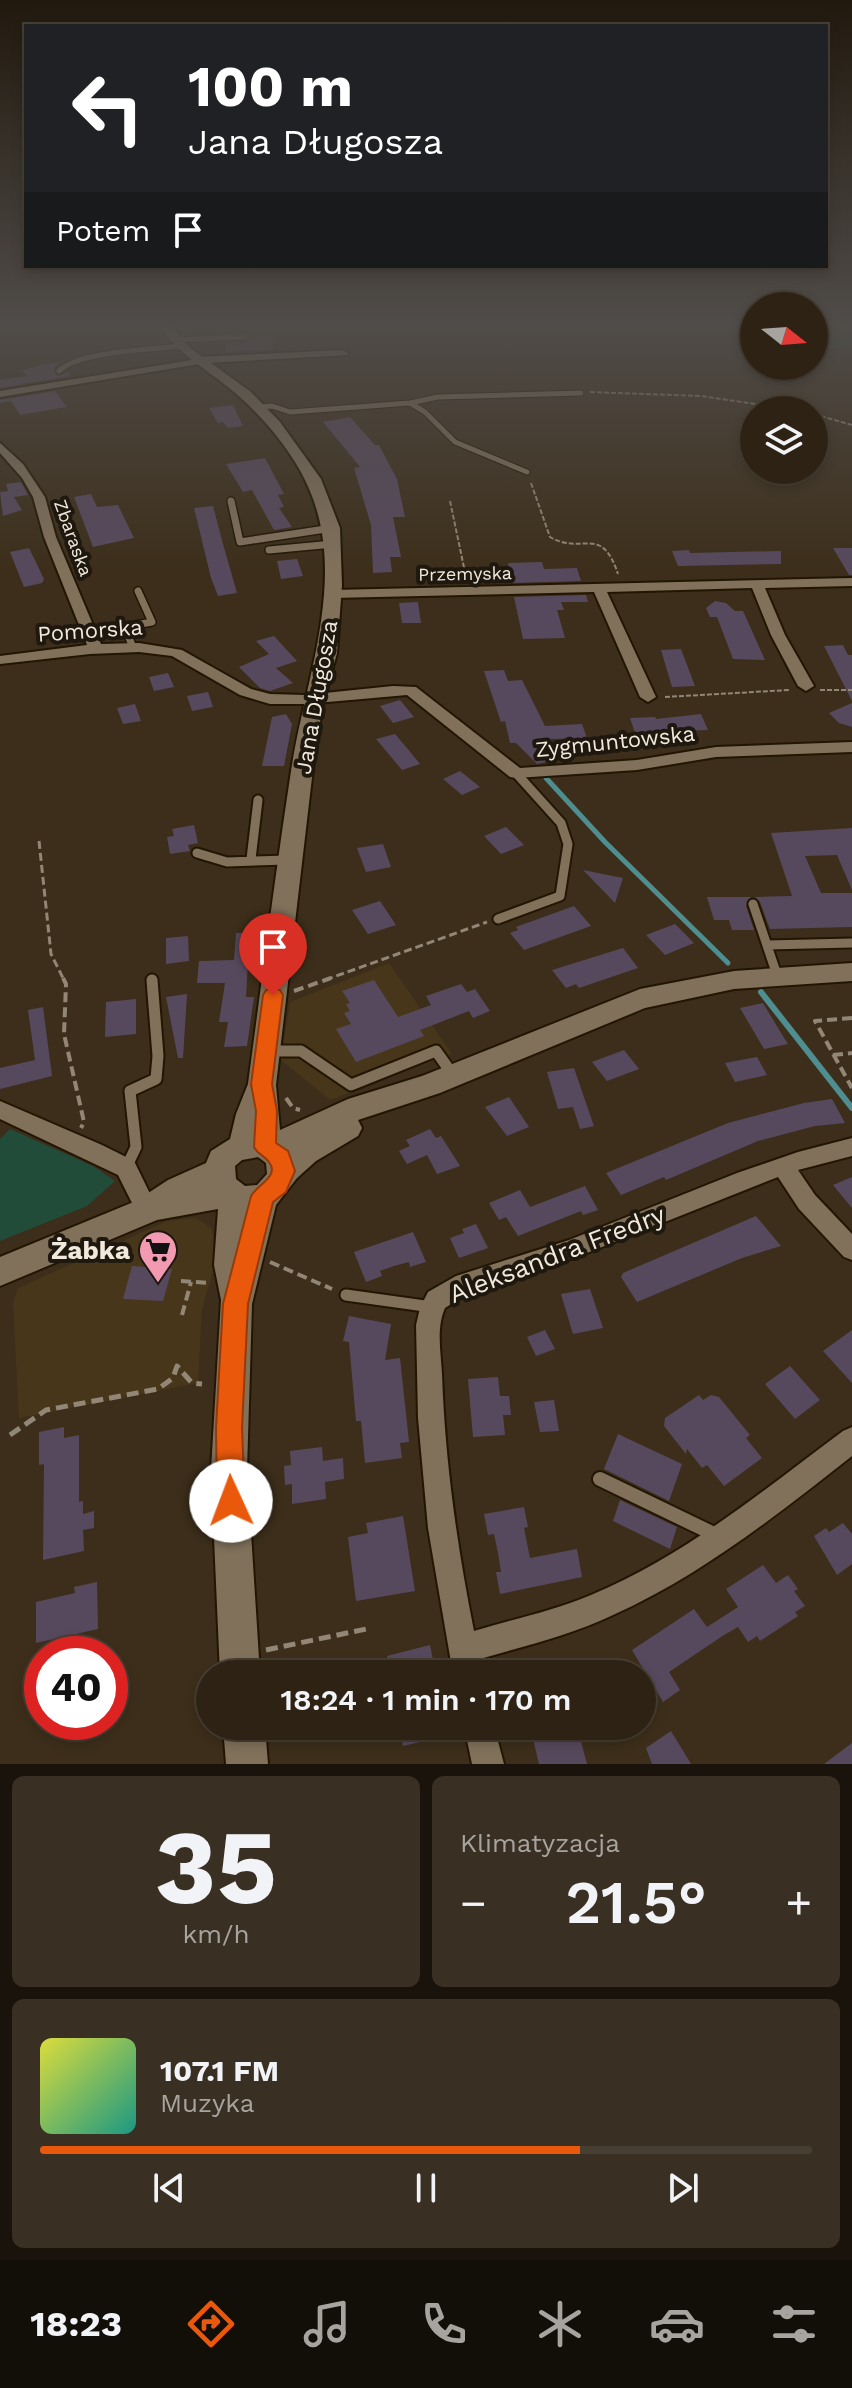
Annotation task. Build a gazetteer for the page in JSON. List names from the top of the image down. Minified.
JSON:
{"streets":{"street":["Zbaraska","Przemyska","Pomorska","Jana Długosza","Zygmuntowska","Aleksandra Fredry"]},"crossings":[["Zbaraska","Pomorska"],["Przemyska","Jana Długosza"],["Pomorska","Jana Długosza"],["Pomorska","Zygmuntowska"],["Jana Długosza","Zygmuntowska"]],"places":{"supermarket":["Żabka"]},"north":"right","page":{"turn":["100 m","Jana Długosza"],"then":"Potem","limit":"40","trip":"18:24 · 1 min · 170 m","tile":[["35","km/h"],"Klimatyzacja"],"heat":["−","21.5°","+"],"song":["107.1 FM","Muzyka"],"tabs":"18:23"}}
